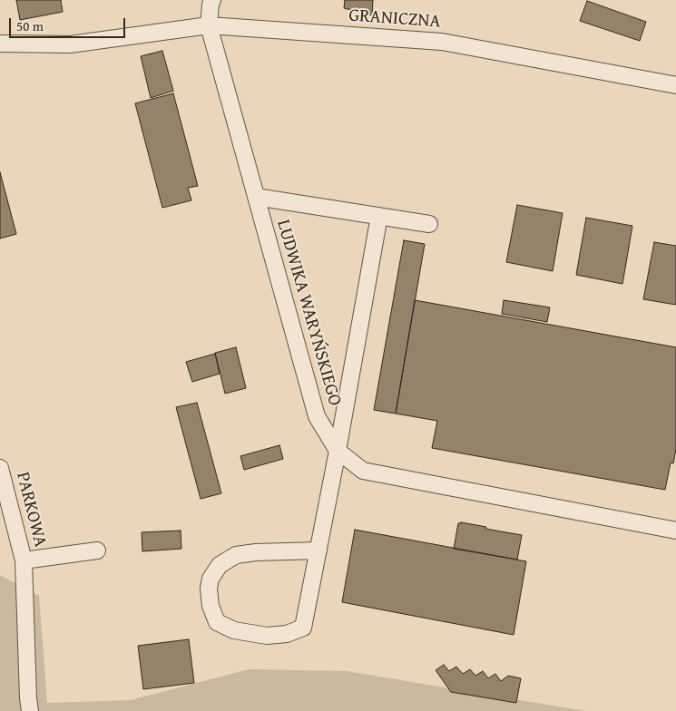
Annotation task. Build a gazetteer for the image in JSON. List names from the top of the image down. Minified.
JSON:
{"streets":{"street":["GRANICZNA","LUDWIKA WARYŃSKIEGO","PARKOWA"]},"crossings":[["GRANICZNA","LUDWIKA WARYŃSKIEGO"]],"scale_bar":"50 m"}
